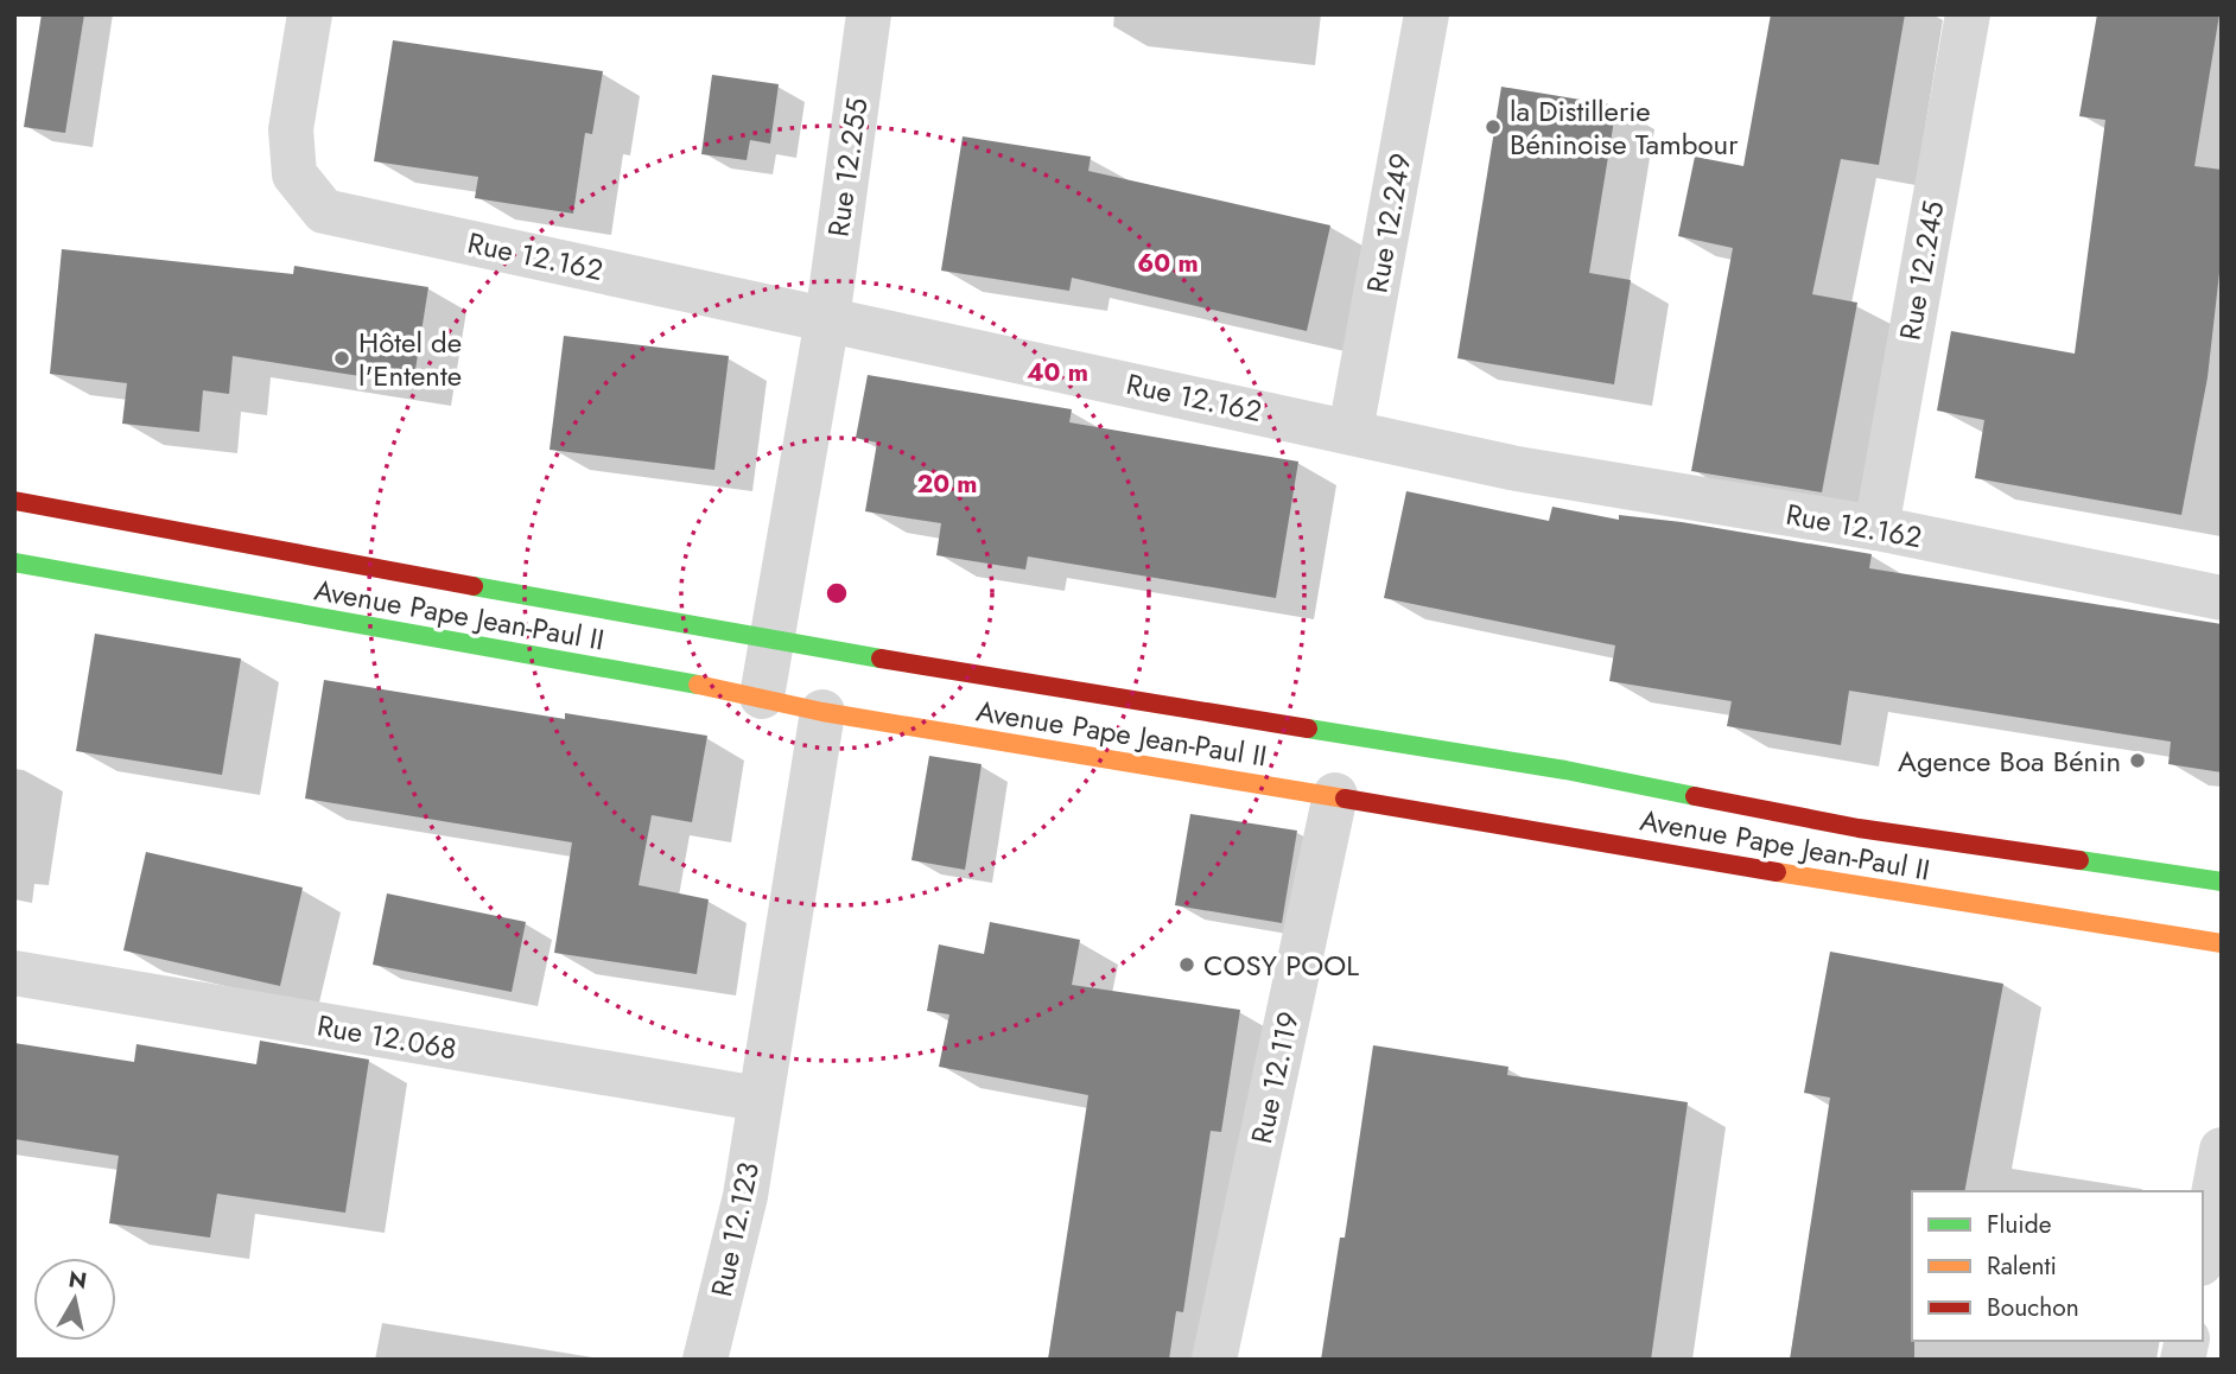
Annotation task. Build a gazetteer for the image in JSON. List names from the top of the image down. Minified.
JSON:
{"streets":{"main road":["Avenue Pape Jean-Paul II"],"street":["Rue 12.255","Rue 12.249","Rue 12.162","Rue 12.245","Rue 12.068","Rue 12.119","Rue 12.123"]},"crossings":[["Rue 12.255","Rue 12.162"],["Rue 12.255","Avenue Pape Jean-Paul II"],["Rue 12.249","Rue 12.162"],["Rue 12.162","Rue 12.245"],["Avenue Pape Jean-Paul II","Rue 12.119"],["Avenue Pape Jean-Paul II","Rue 12.123"],["Rue 12.068","Rue 12.123"]],"places":["la Distillerie Béninoise Tambour","Hôtel de l'Entente","Agence Boa Bénin","COSY POOL"],"legend":["Fluide","Ralenti","Bouchon"],"north":"top","rings":["60 m","40 m","20 m"]}
